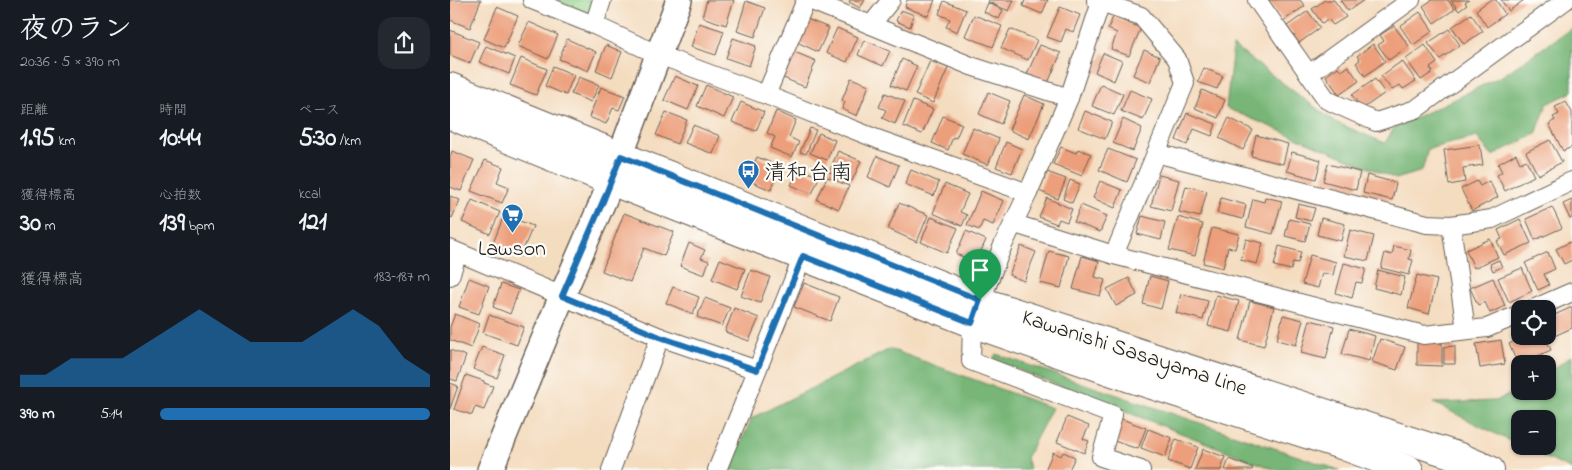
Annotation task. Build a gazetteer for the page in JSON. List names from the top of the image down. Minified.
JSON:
{"streets":{"main road":["Kawanishi Sasayama Line"]},"places":{"bus stop":["清和台南"],"supermarket":["Lawson"]},"page":{"heading":["夜のラン","20:36 · 5 × 390 m"],"stats":[["距離","1.95 km"],["時間","10:44"],["ペース","5:30 /km"],["獲得標高","30 m"],["心拍数","139 bpm"],["kcal","121"]],"chart":["獲得標高","183–187 m"],"map_buttons":["+","−"],"list":[{"name":"390 m","note":"5:14"}]}}
